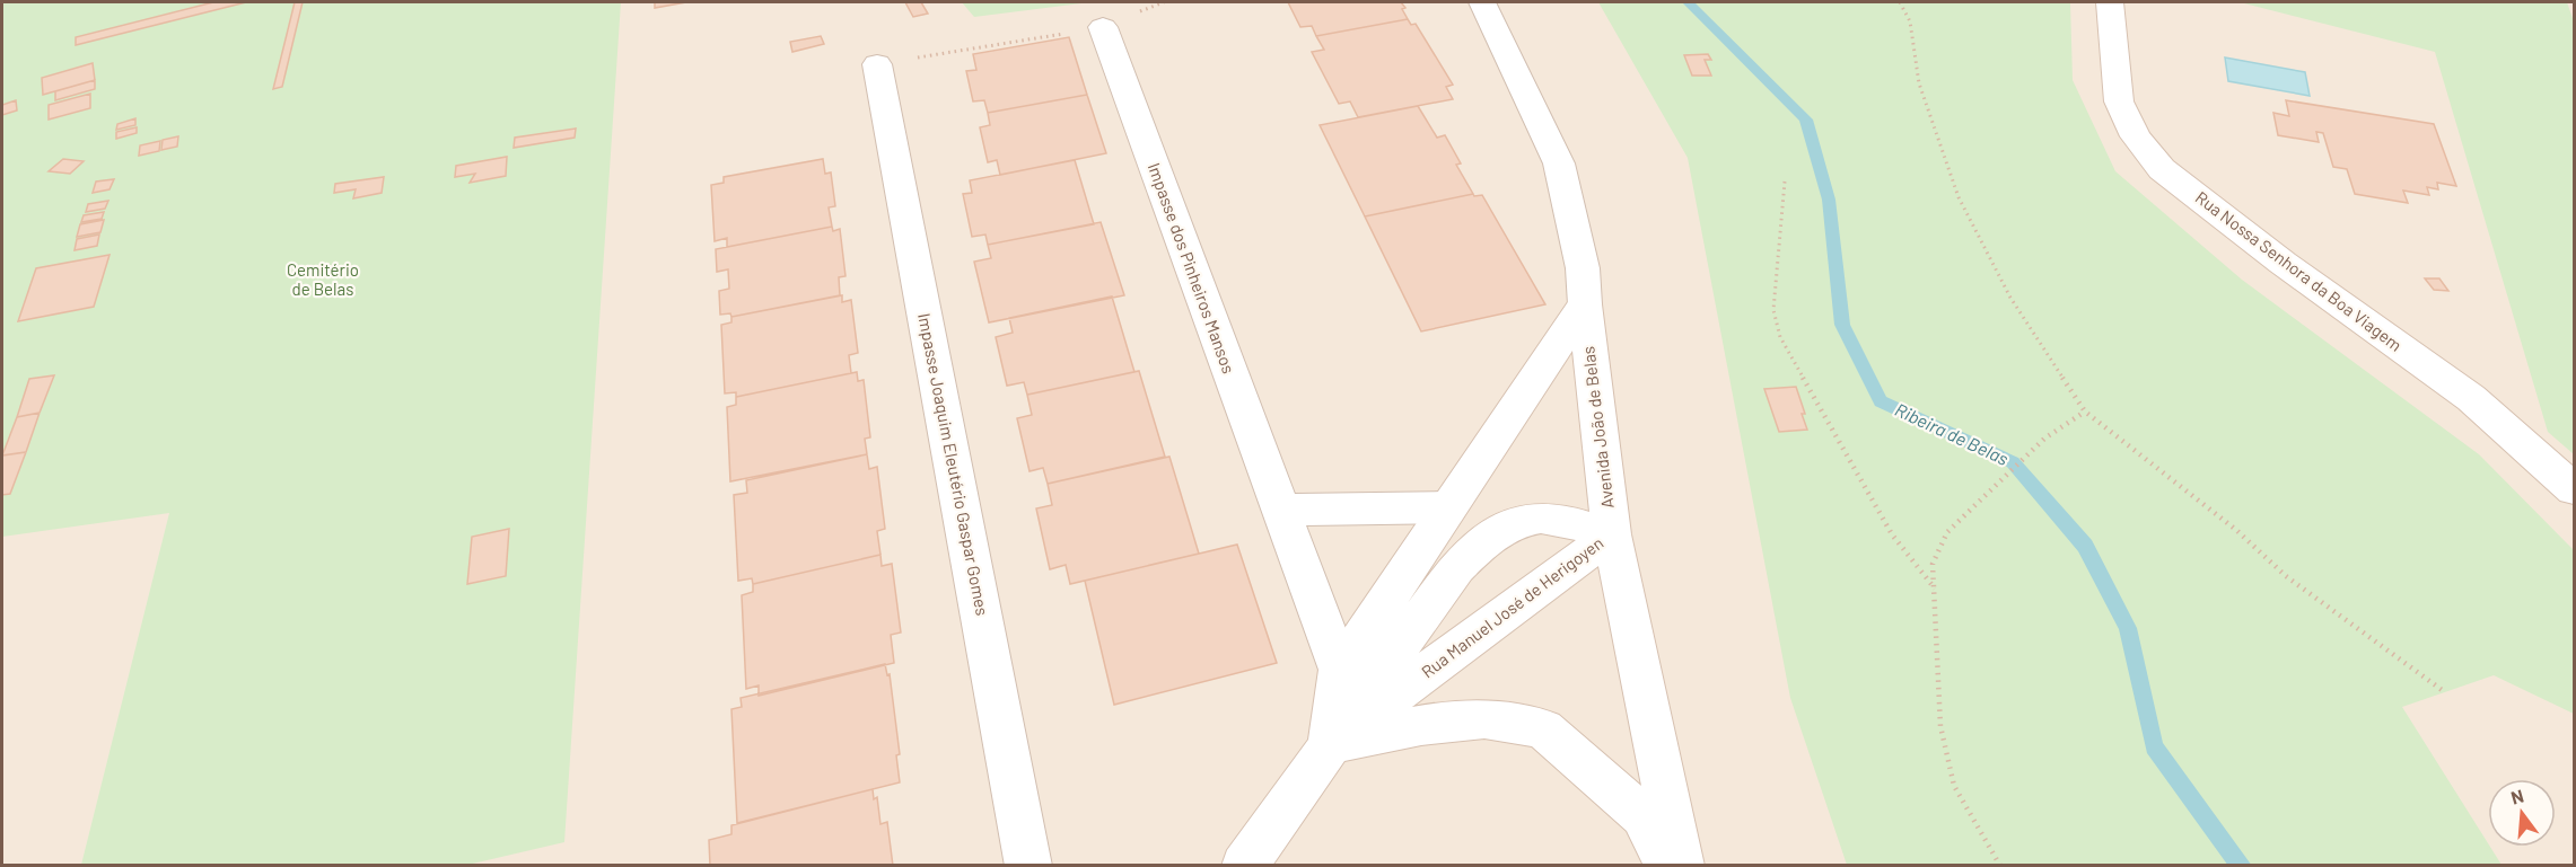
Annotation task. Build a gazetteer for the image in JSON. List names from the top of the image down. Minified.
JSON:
{"streets":{"street":["Impasse dos Pinheiros Mansos","Rua Nossa Senhora da Boa Viagem","Avenida João de Belas","Impasse Joaquim Eleutério Gaspar Gomes","Rua Manuel José de Herigoyen"]},"crossings":[["Impasse dos Pinheiros Mansos","Rua Manuel José de Herigoyen"],["Avenida João de Belas","Rua Manuel José de Herigoyen"]],"water":["Ribeira de Belas"],"parks":["Cemitério de Belas"],"north":"top"}
